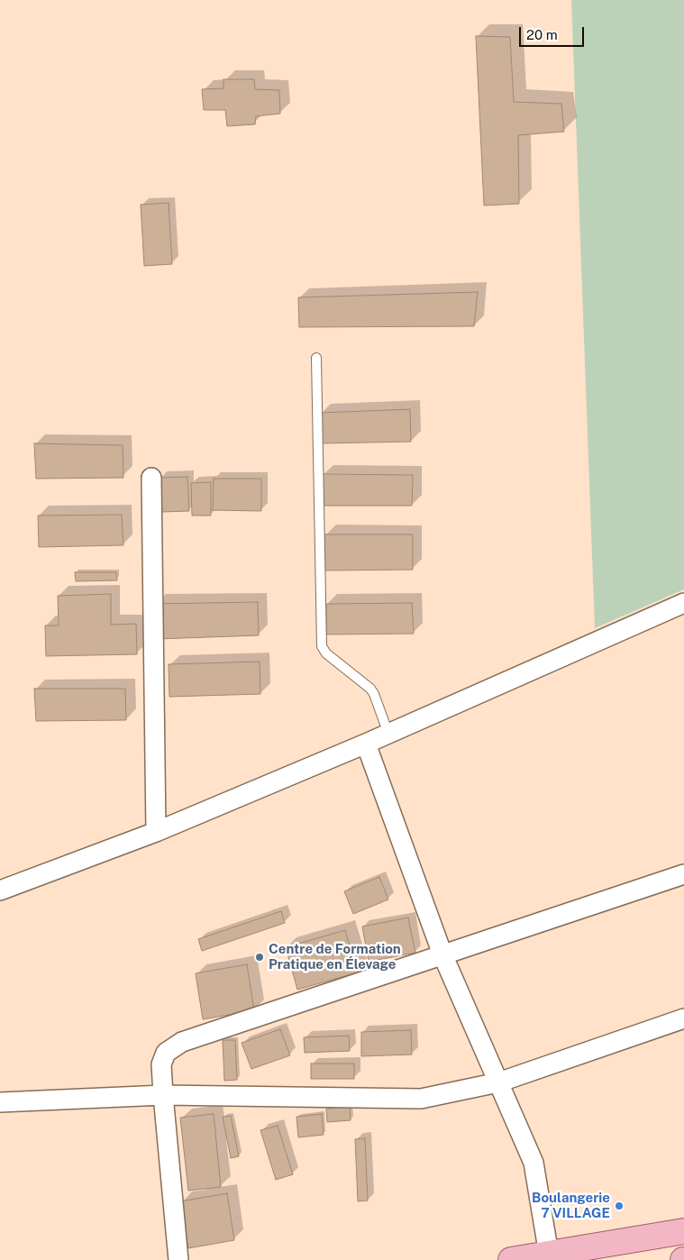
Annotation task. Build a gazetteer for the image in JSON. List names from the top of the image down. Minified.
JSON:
{"places":["Centre de Formation Pratique en Élevage","Boulangerie 7 VILLAGE"],"scale_bar":"20 m"}
